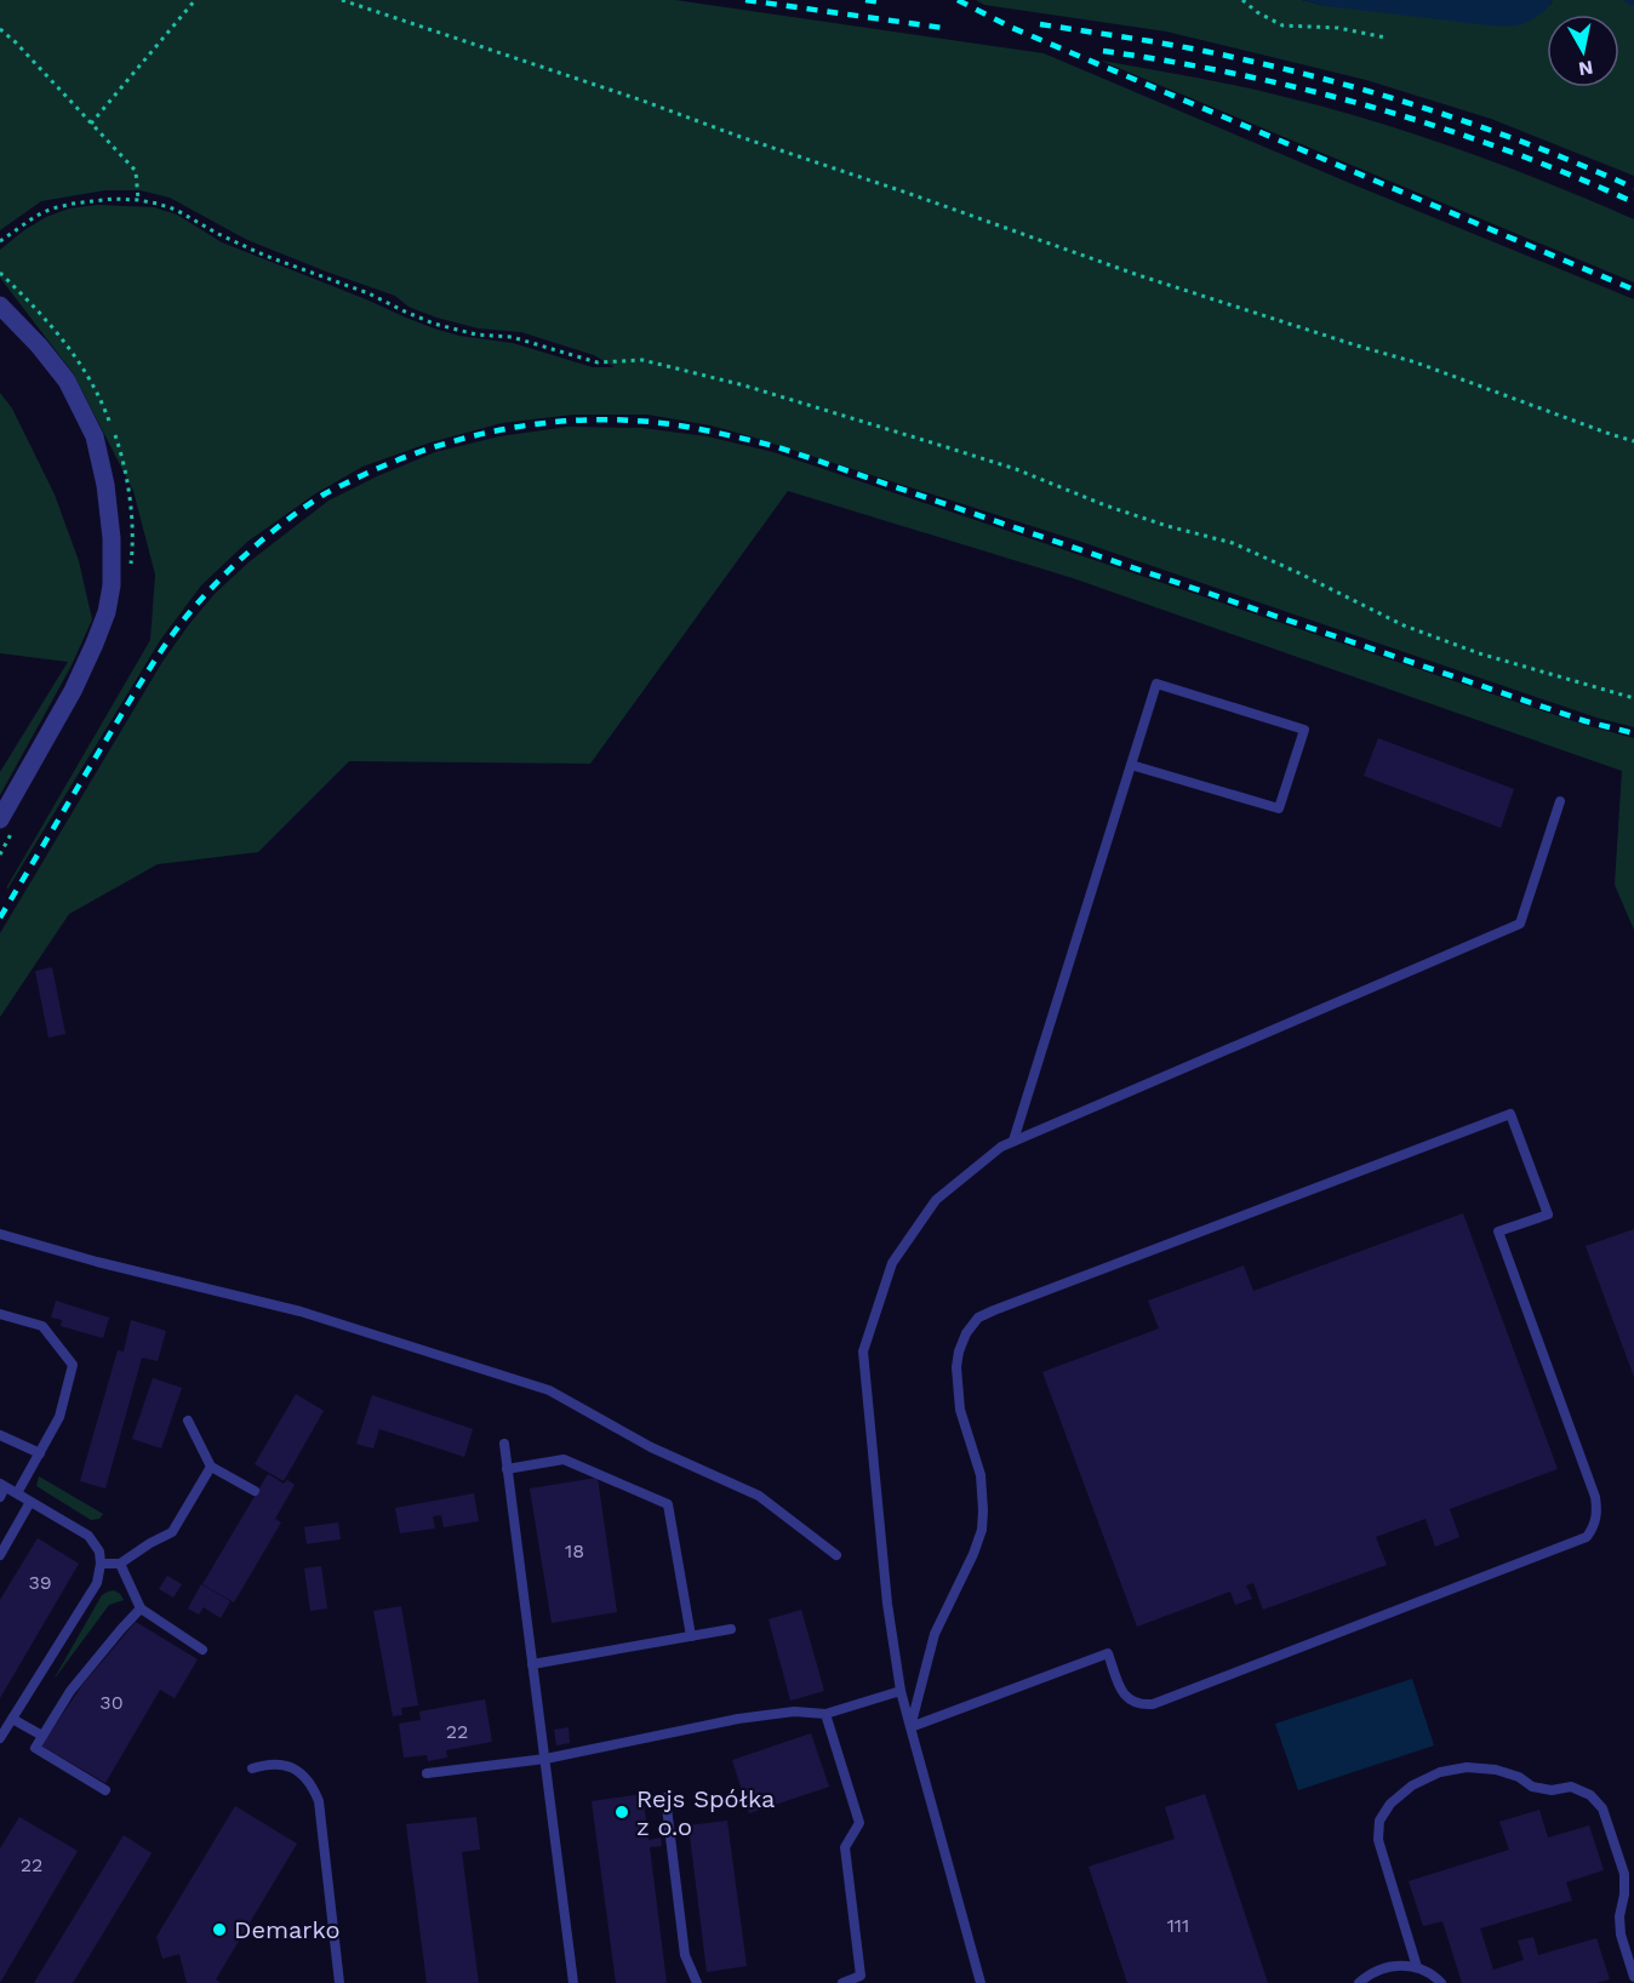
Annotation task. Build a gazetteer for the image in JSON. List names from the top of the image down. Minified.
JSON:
{"places":["Rejs Spółka z o.o","Demarko"],"house_numbers":["18","39","30","22","22","111"],"north":"bottom"}
